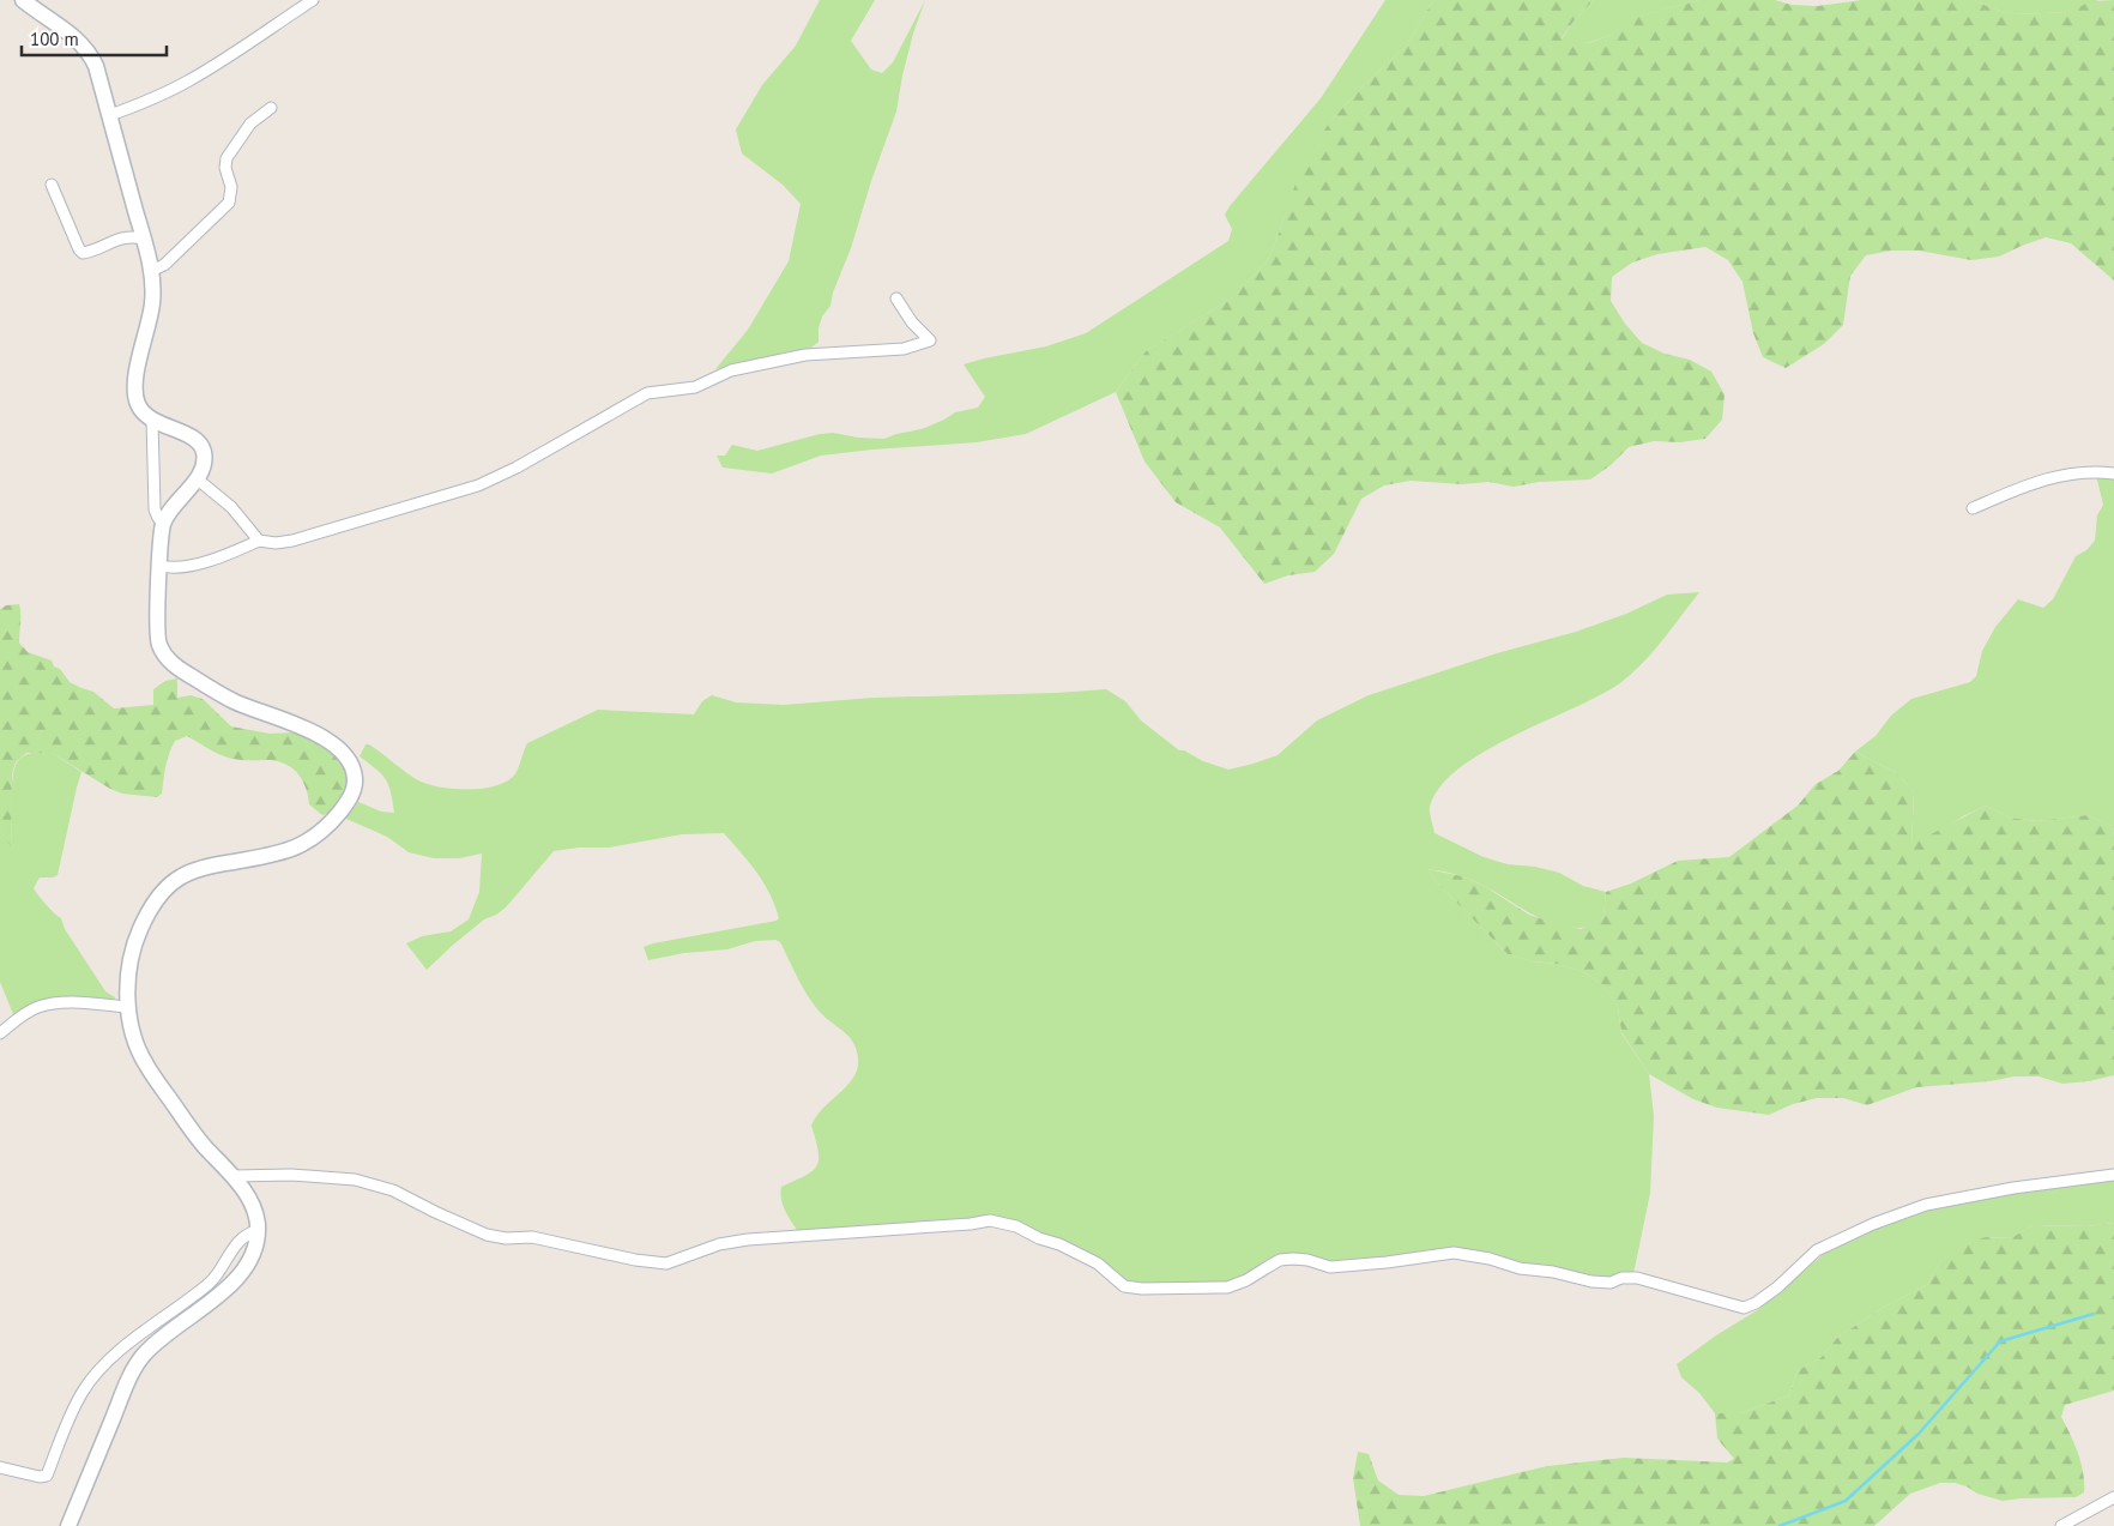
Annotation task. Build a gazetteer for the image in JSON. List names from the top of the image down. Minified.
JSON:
{"scale_bar":"100 m"}
